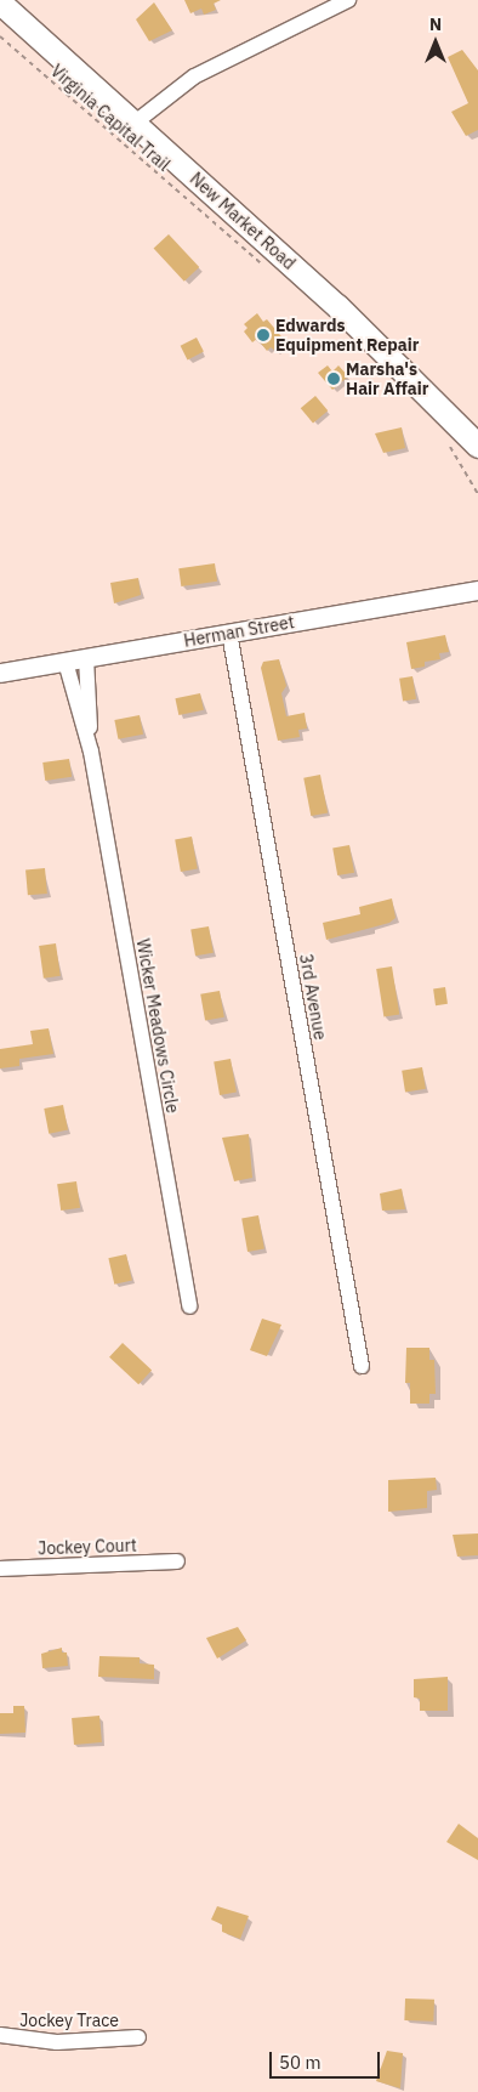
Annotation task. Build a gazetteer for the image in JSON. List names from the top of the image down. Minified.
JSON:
{"streets":{"main road":["New Market Road"],"street":["Herman Street","3rd Avenue","Wicker Meadows Circle","Jockey Court","Jockey Trace"],"path":["Virginia Capital Trail"]},"crossings":[["Herman Street","3rd Avenue"],["Herman Street","Wicker Meadows Circle"]],"places":["Edwards Equipment Repair","Marsha's Hair Affair"],"scale_bar":"50 m","north":"top"}
